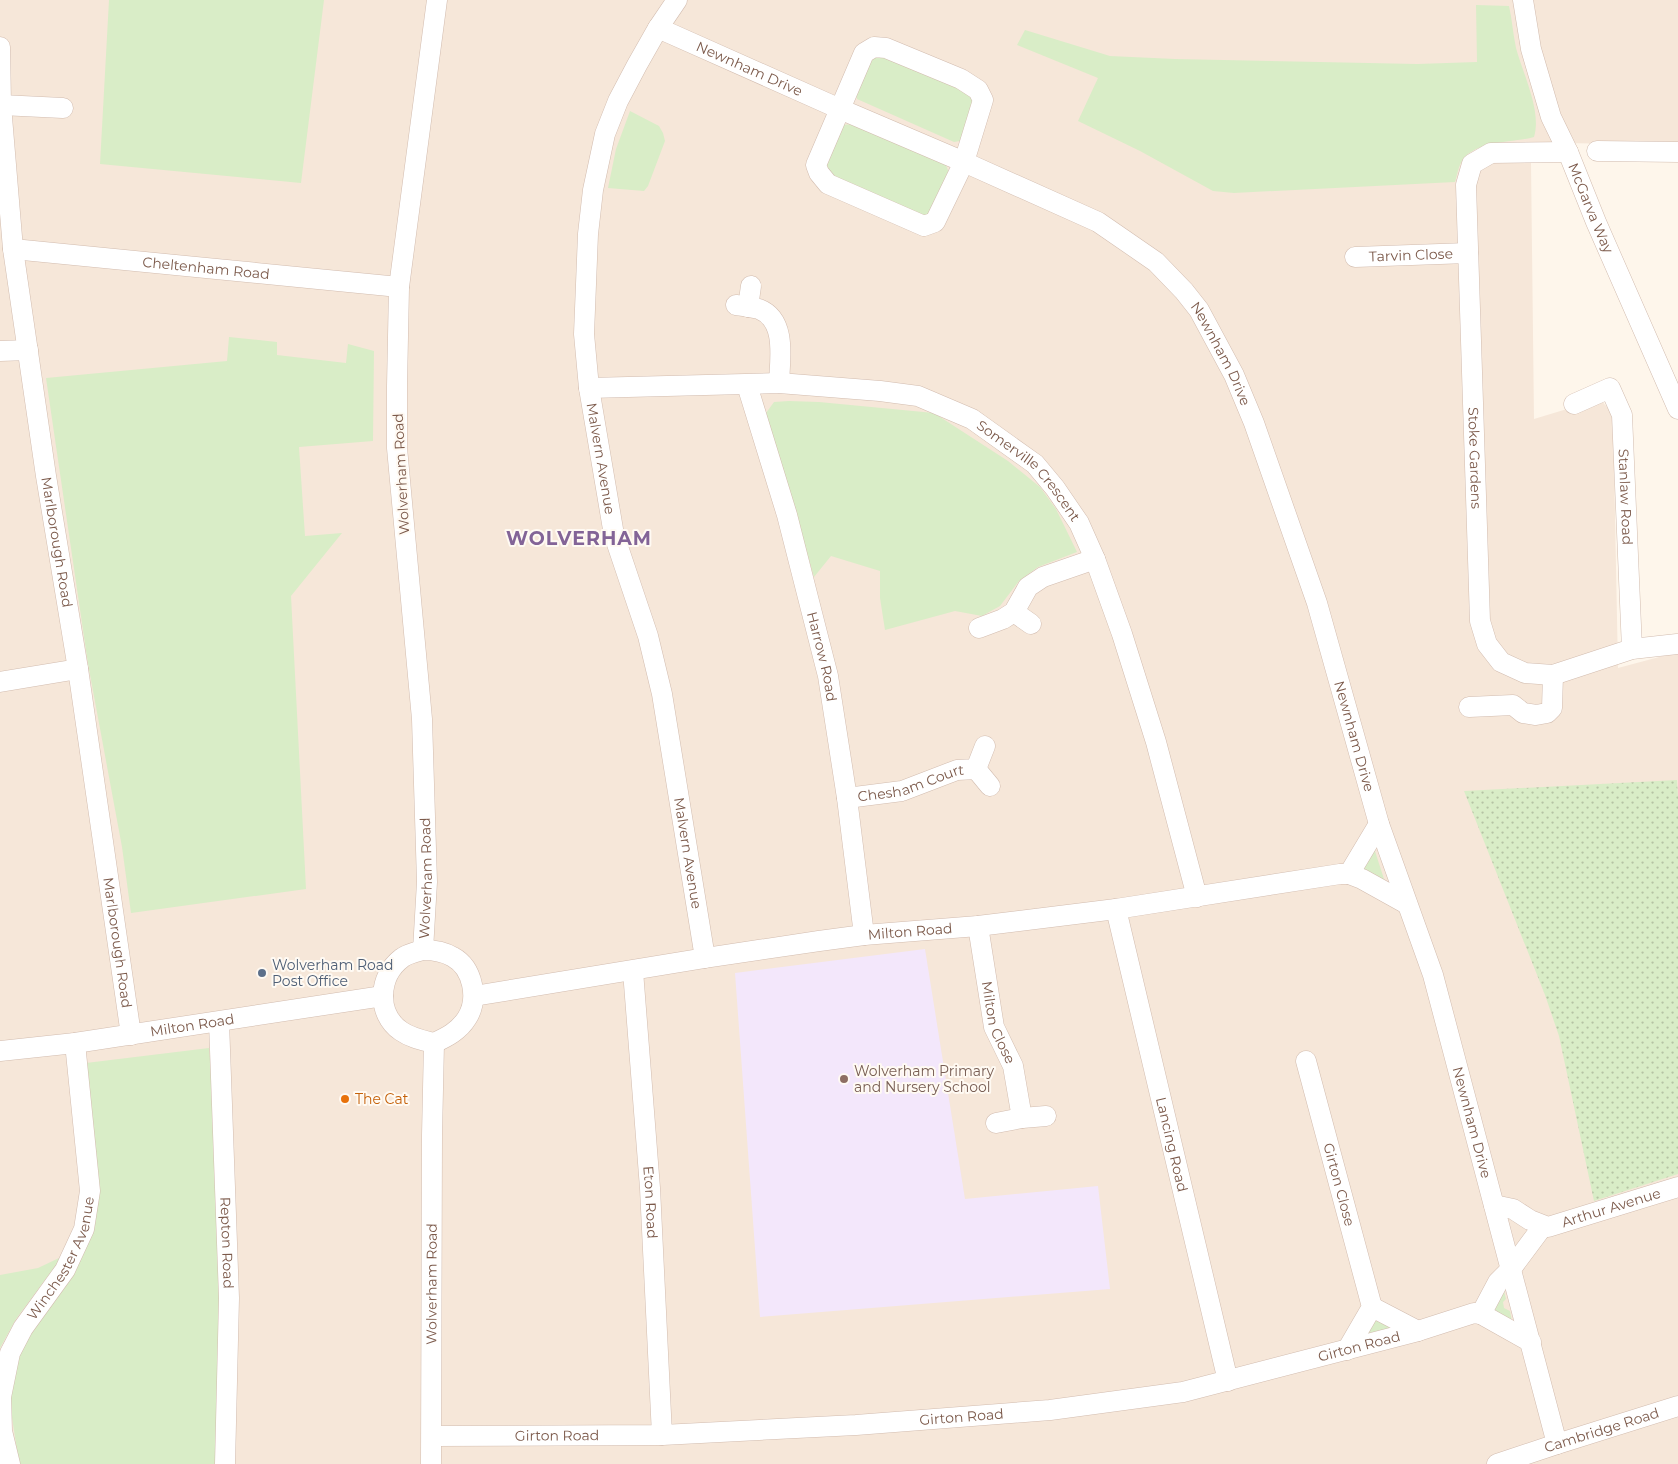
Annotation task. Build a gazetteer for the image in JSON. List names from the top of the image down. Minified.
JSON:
{"streets":{"street":["Newnham Drive","McGarva Way","Tarvin Close","Cheltenham Road","Stoke Gardens","Malvern Avenue","Somerville Crescent","Wolverham Road","Stanlaw Road","Marlborough Road","Harrow Road","Chesham Court","Milton Road","Milton Close","Lancing Road","Girton Close","Eton Road","Arthur Avenue","Repton Road","Winchester Avenue","Girton Road","Cambridge Road"]},"crossings":[["Newnham Drive","Malvern Avenue"],["Newnham Drive","Arthur Avenue"],["Newnham Drive","Cambridge Road"],["McGarva Way","Stoke Gardens"],["Tarvin Close","Stoke Gardens"],["Cheltenham Road","Wolverham Road"],["Cheltenham Road","Marlborough Road"],["Stoke Gardens","Stanlaw Road"],["Malvern Avenue","Somerville Crescent"],["Malvern Avenue","Milton Road"],["Somerville Crescent","Harrow Road"],["Somerville Crescent","Milton Road"],["Wolverham Road","Milton Road"],["Wolverham Road","Girton Road"],["Marlborough Road","Milton Road"],["Harrow Road","Chesham Court"],["Harrow Road","Milton Road"],["Milton Road","Milton Close"],["Milton Road","Lancing Road"],["Milton Road","Eton Road"],["Milton Road","Repton Road"],["Milton Road","Winchester Avenue"],["Lancing Road","Girton Road"],["Eton Road","Girton Road"]],"districts":["WOLVERHAM"],"places":["Wolverham Road Post Office","Wolverham Primary and Nursery School","The Cat"]}
